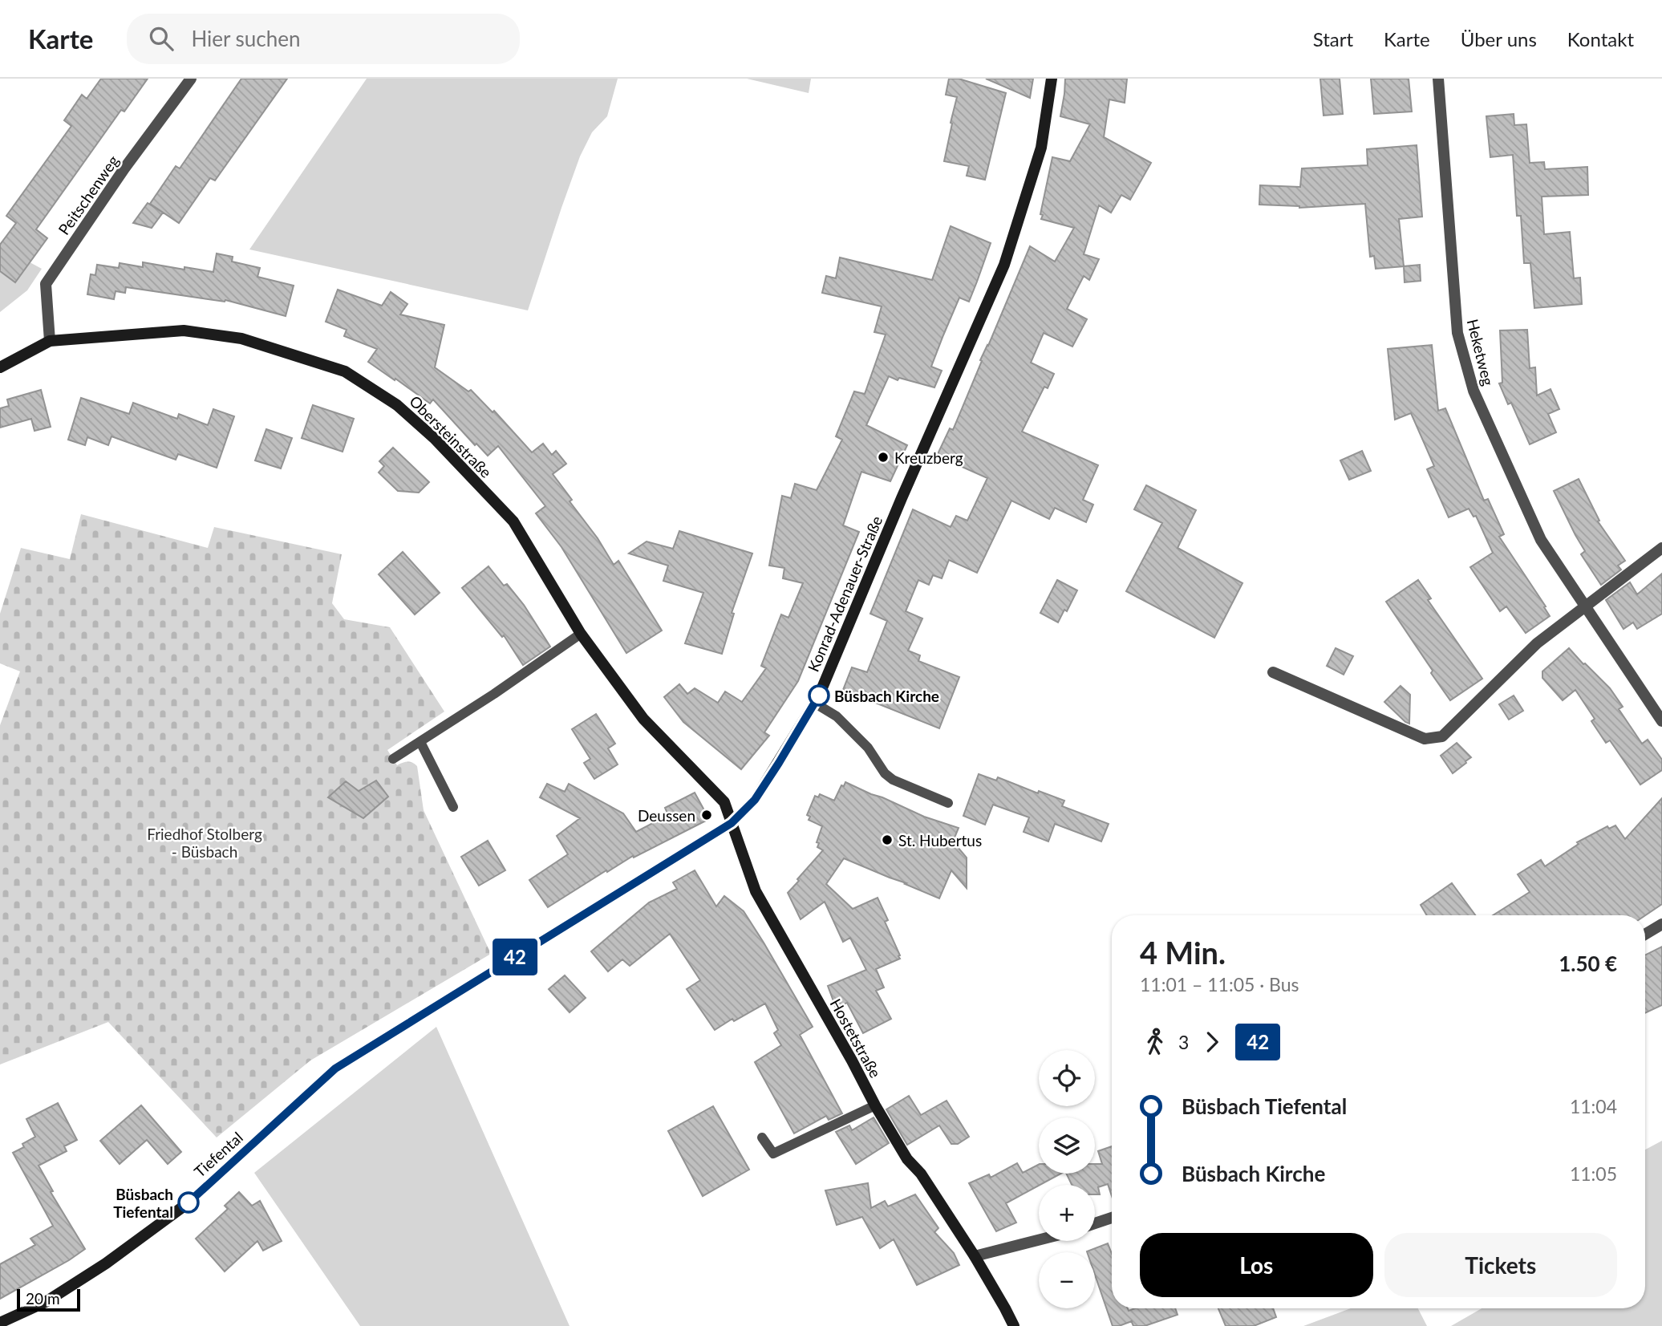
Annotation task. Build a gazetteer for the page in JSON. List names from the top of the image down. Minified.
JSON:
{"streets":{"street":["Peitschenweg","Heketweg","Obersteinstraße","Konrad-Adenauer-Straße","Hostetstraße","Tiefental"]},"crossings":[["Peitschenweg","Obersteinstraße"],["Obersteinstraße","Konrad-Adenauer-Straße"],["Obersteinstraße","Hostetstraße"],["Konrad-Adenauer-Straße","Hostetstraße"],["Konrad-Adenauer-Straße","Tiefental"]],"parks":["Friedhof Stolberg - Büsbach"],"places":["Kreuzberg","Büsbach Kirche","Deussen","St. Hubertus","Büsbach Tiefental"],"lines":["bus line 42"],"scale_bar":"20 m","page":{"header":"Karte","search":"Hier suchen","nav":["Start","Karte","Über uns","Kontakt"],"on_map":"42","heading":["4 Min.","11:01 – 11:05 · Bus","1.50 €"],"legs":["3","42"],"map_buttons":["+","−"],"list":[{"name":"Büsbach Tiefental","value":"11:04"},{"name":"Büsbach Kirche","value":"11:05"}],"buttons":["Los","Tickets"],"scale":"20 m"}}
